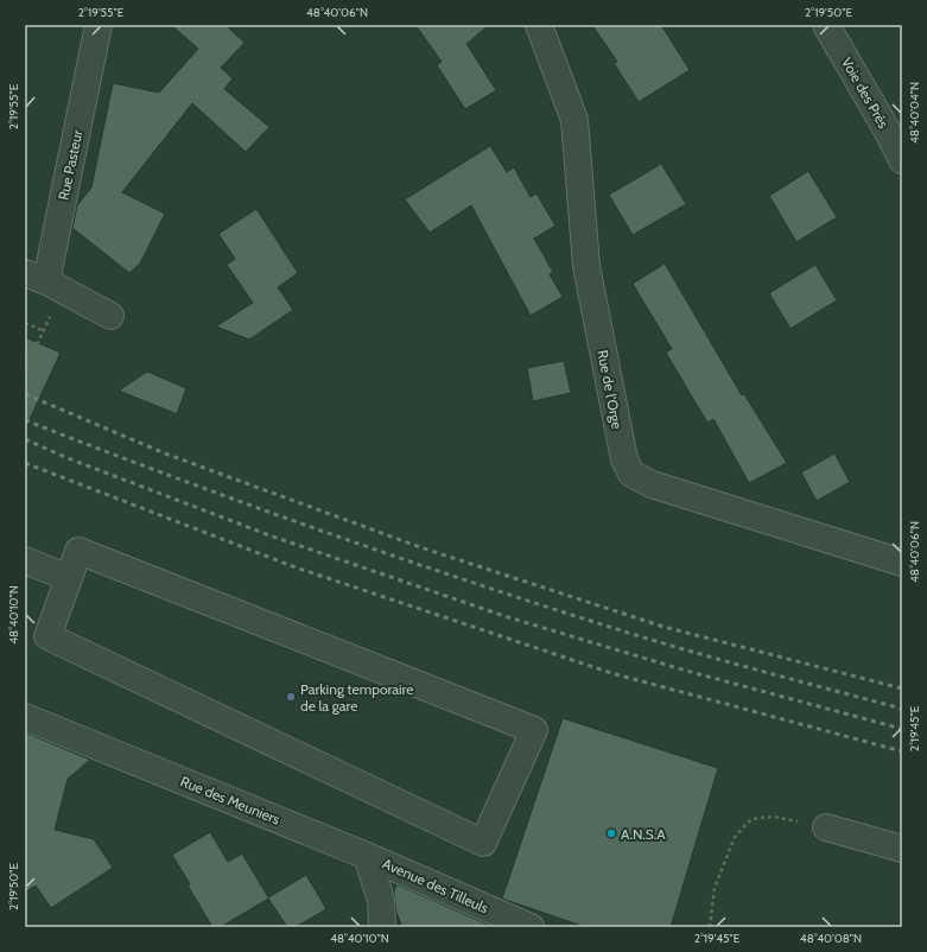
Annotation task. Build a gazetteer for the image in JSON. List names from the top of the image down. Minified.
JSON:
{"streets":{"street":["Voie des Prés","Rue Pasteur","Rue de l'Orge","Rue des Meuniers","Avenue des Tilleuls"]},"crossings":[["Rue des Meuniers","Avenue des Tilleuls"]],"places":["Parking temporaire de la gare","A.N.S.A"],"coordinates":["2°19'55\"E","48°40'06\"N","2°19'50\"E","48°40'04\"N","48°40'10\"N","2°19'45\"E","48°40'08\"N"]}
